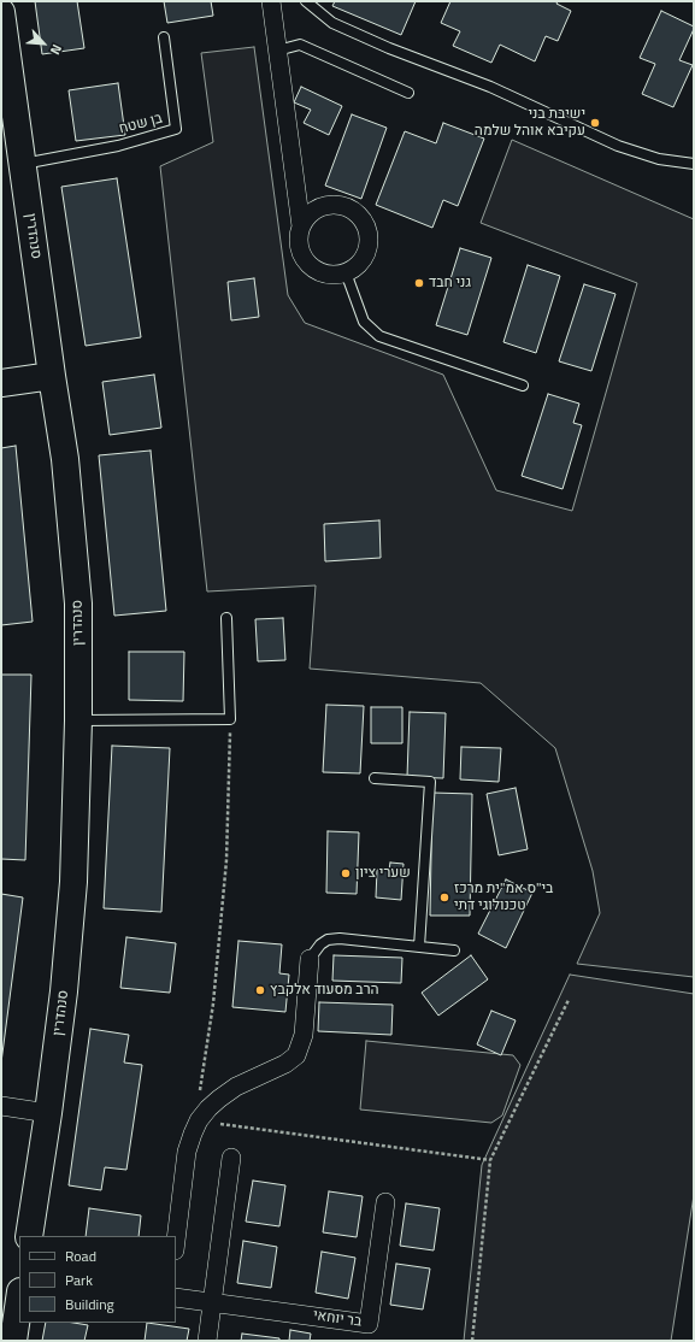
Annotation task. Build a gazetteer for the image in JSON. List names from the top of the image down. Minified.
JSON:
{"streets":{"street":["סנהדרין","בר יוחאי"],"lane":["בן שטח"]},"crossings":[["בן שטח","סנהדרין"]],"places":["ישיבת בני עקיבא אוהל שלמה","גני חבד","שערי ציון","בי\"ס אמ\"ית מרכז טכנולוגי דתי","הרב מסעוד אלקבץ"],"legend":["Road","Park","Building"],"north":"bottom right"}
